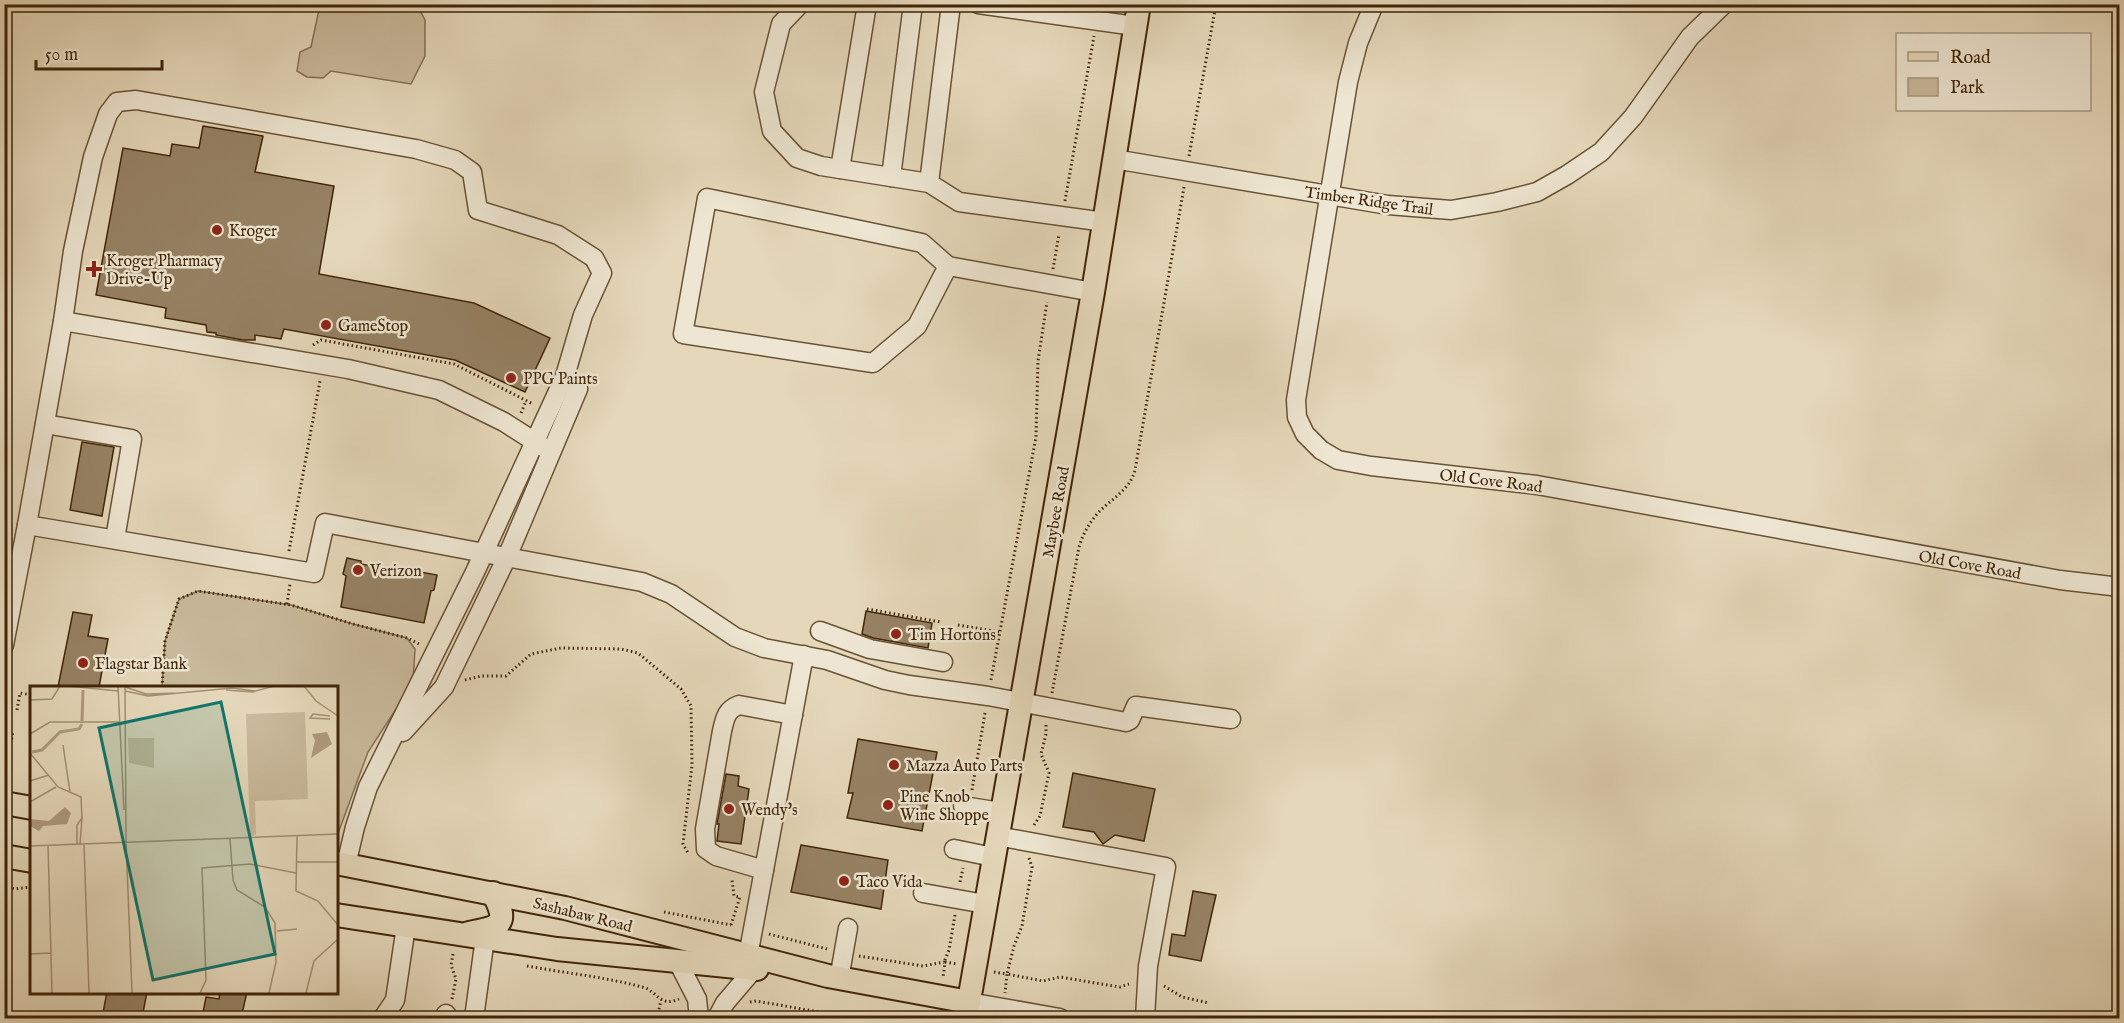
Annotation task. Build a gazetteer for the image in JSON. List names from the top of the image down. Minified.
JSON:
{"streets":{"main road":["Maybee Road","Sashabaw Road"],"street":["Timber Ridge Trail","Old Cove Road"]},"crossings":[["Timber Ridge Trail","Old Cove Road"],["Timber Ridge Trail","Maybee Road"],["Maybee Road","Sashabaw Road"]],"places":{"other":["Kroger","GameStop","PPG Paints","Verizon","Tim Hortons","Flagstar Bank","Mazza Auto Parts","Pine Knob Wine Shoppe","Wendy's","Taco Vida"],"health":["Kroger Pharmacy Drive-Up"]},"legend":["Road","Park"],"scale_bar":"50 m"}
